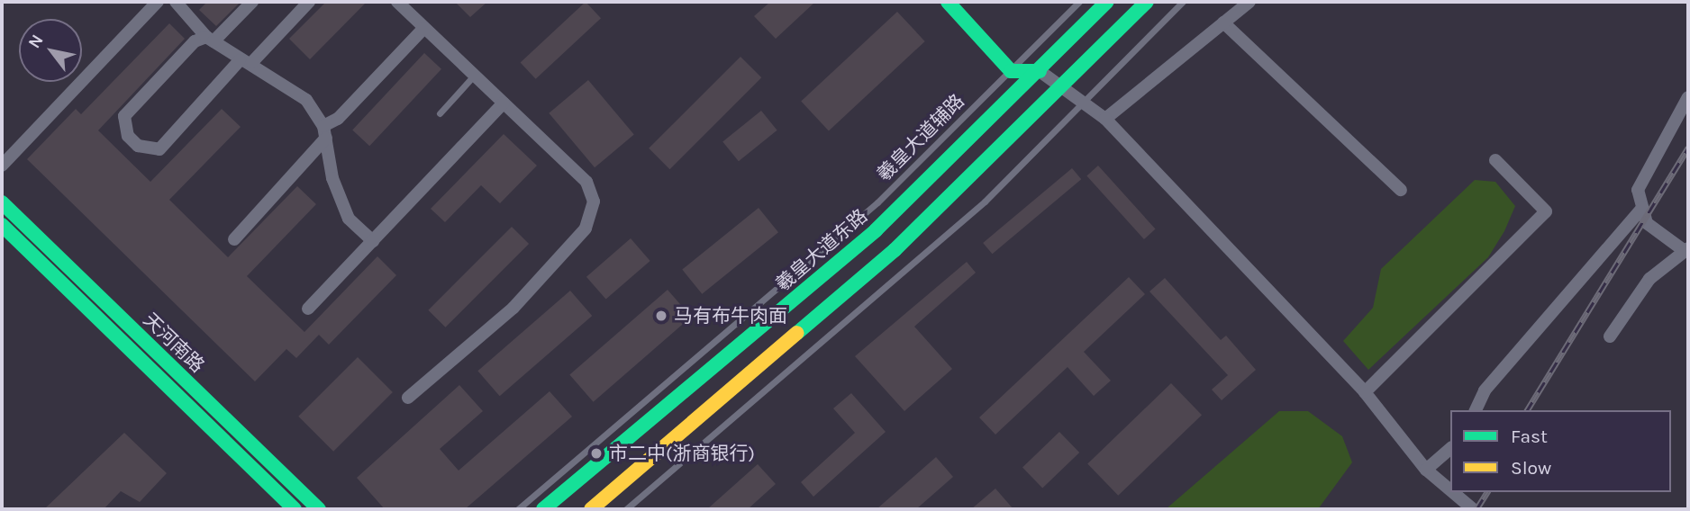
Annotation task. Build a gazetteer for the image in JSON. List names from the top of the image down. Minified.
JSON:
{"streets":{"main road":["羲皇大道东路","天河南路"],"lane":["羲皇大道辅路"]},"places":["马有布牛肉面","市二中(浙商银行)"],"legend":["Fast","Slow"],"north":"top left"}
